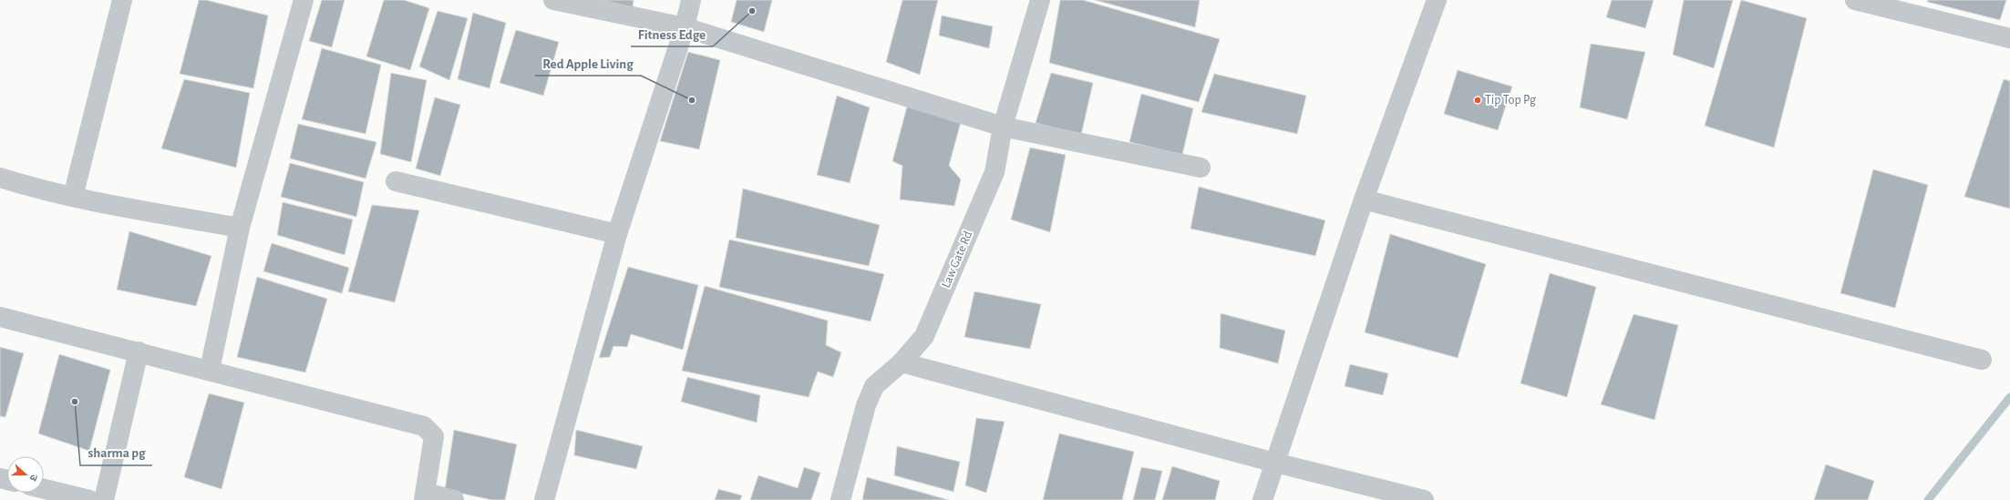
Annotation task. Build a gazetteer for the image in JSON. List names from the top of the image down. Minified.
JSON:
{"streets":{"street":["Law Gate Rd"]},"places":["Fitness Edge","Red Apple Living","Tip Top Pg","sharma pg"],"north":"right"}
